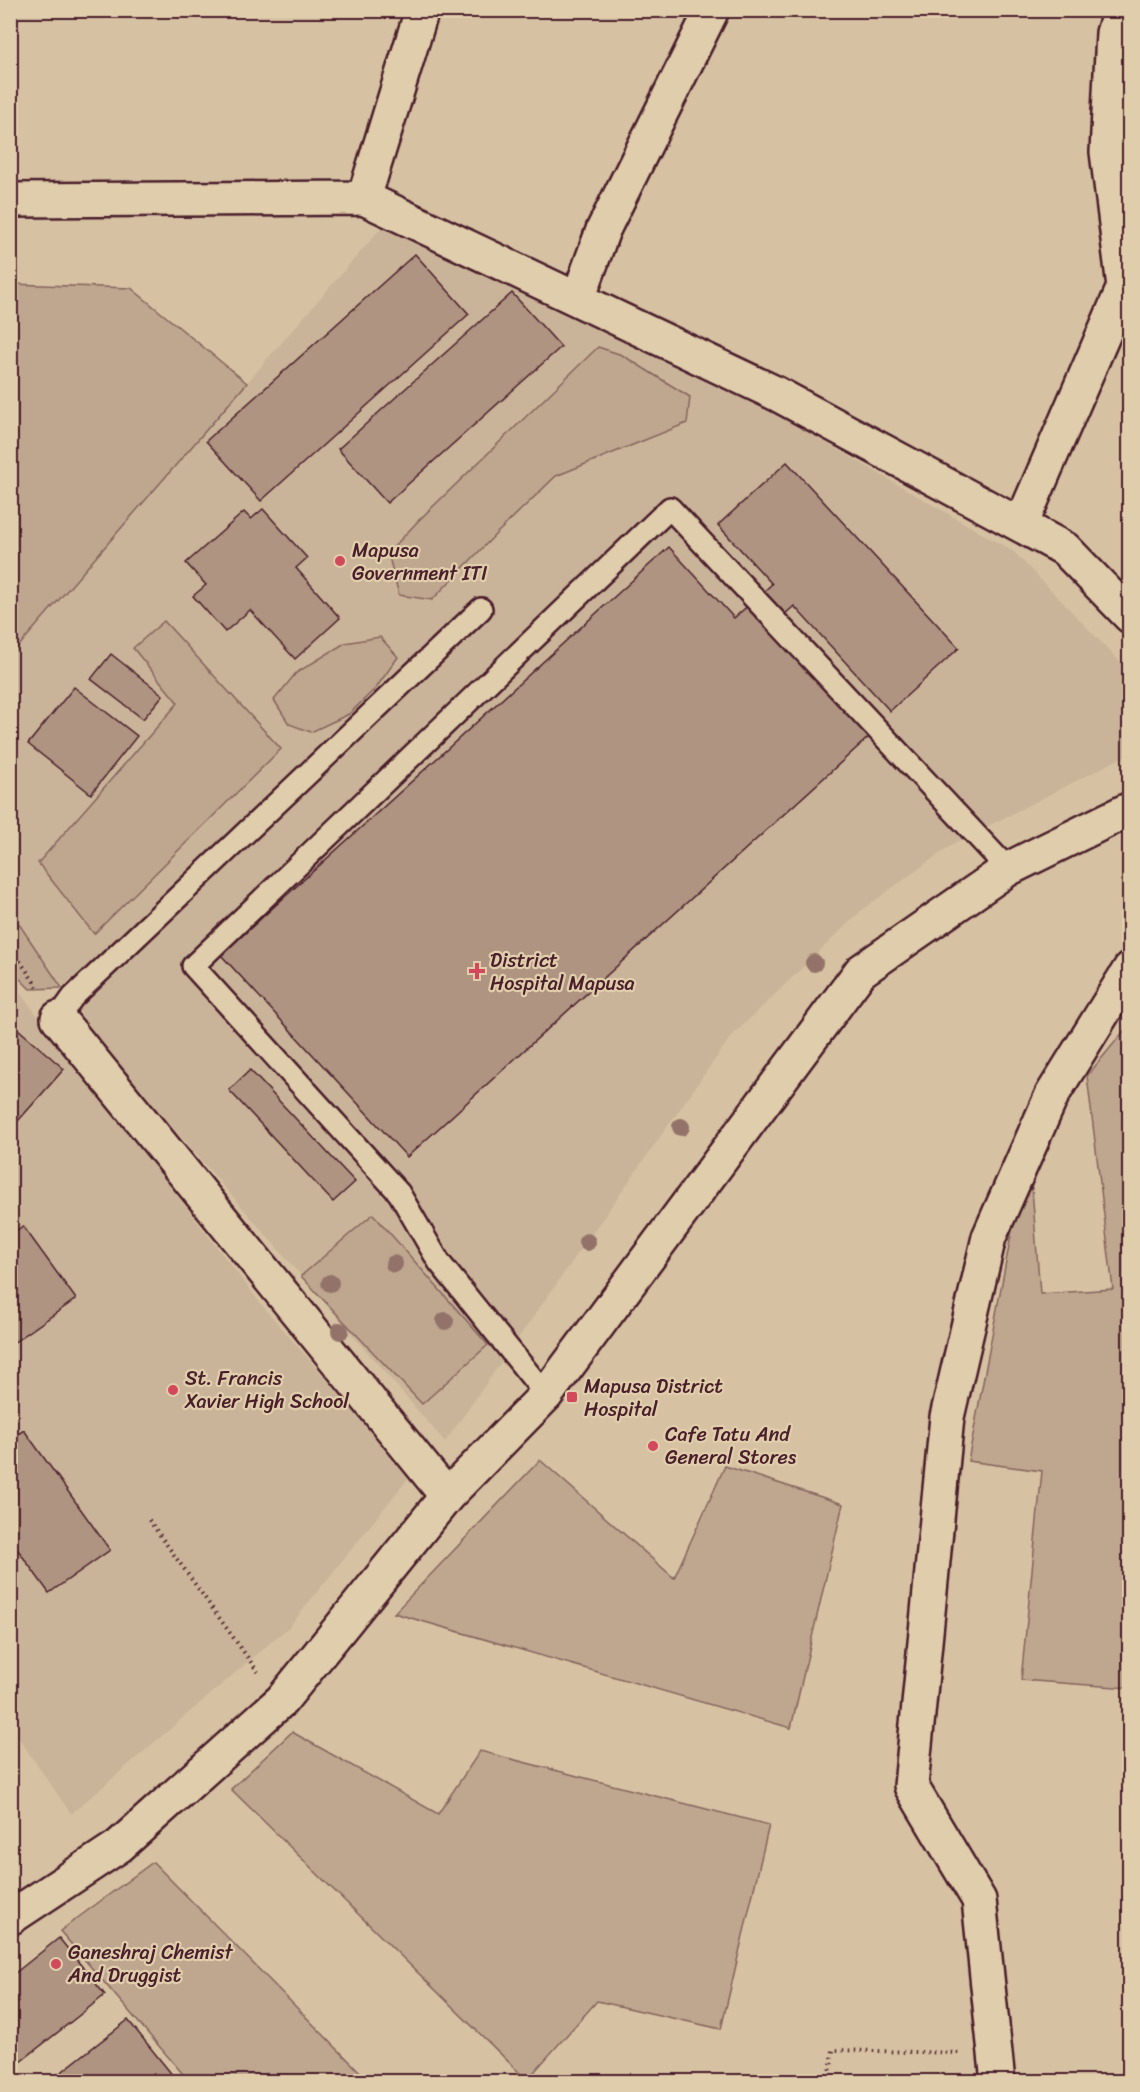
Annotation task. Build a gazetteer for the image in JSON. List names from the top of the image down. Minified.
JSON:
{"places":{"other":["Mapusa Government ITI","St. Francis Xavier High School","Cafe Tatu And General Stores","Ganeshraj Chemist And Druggist"],"health":["District Hospital Mapusa"],"transit":["Mapusa District Hospital"]}}
